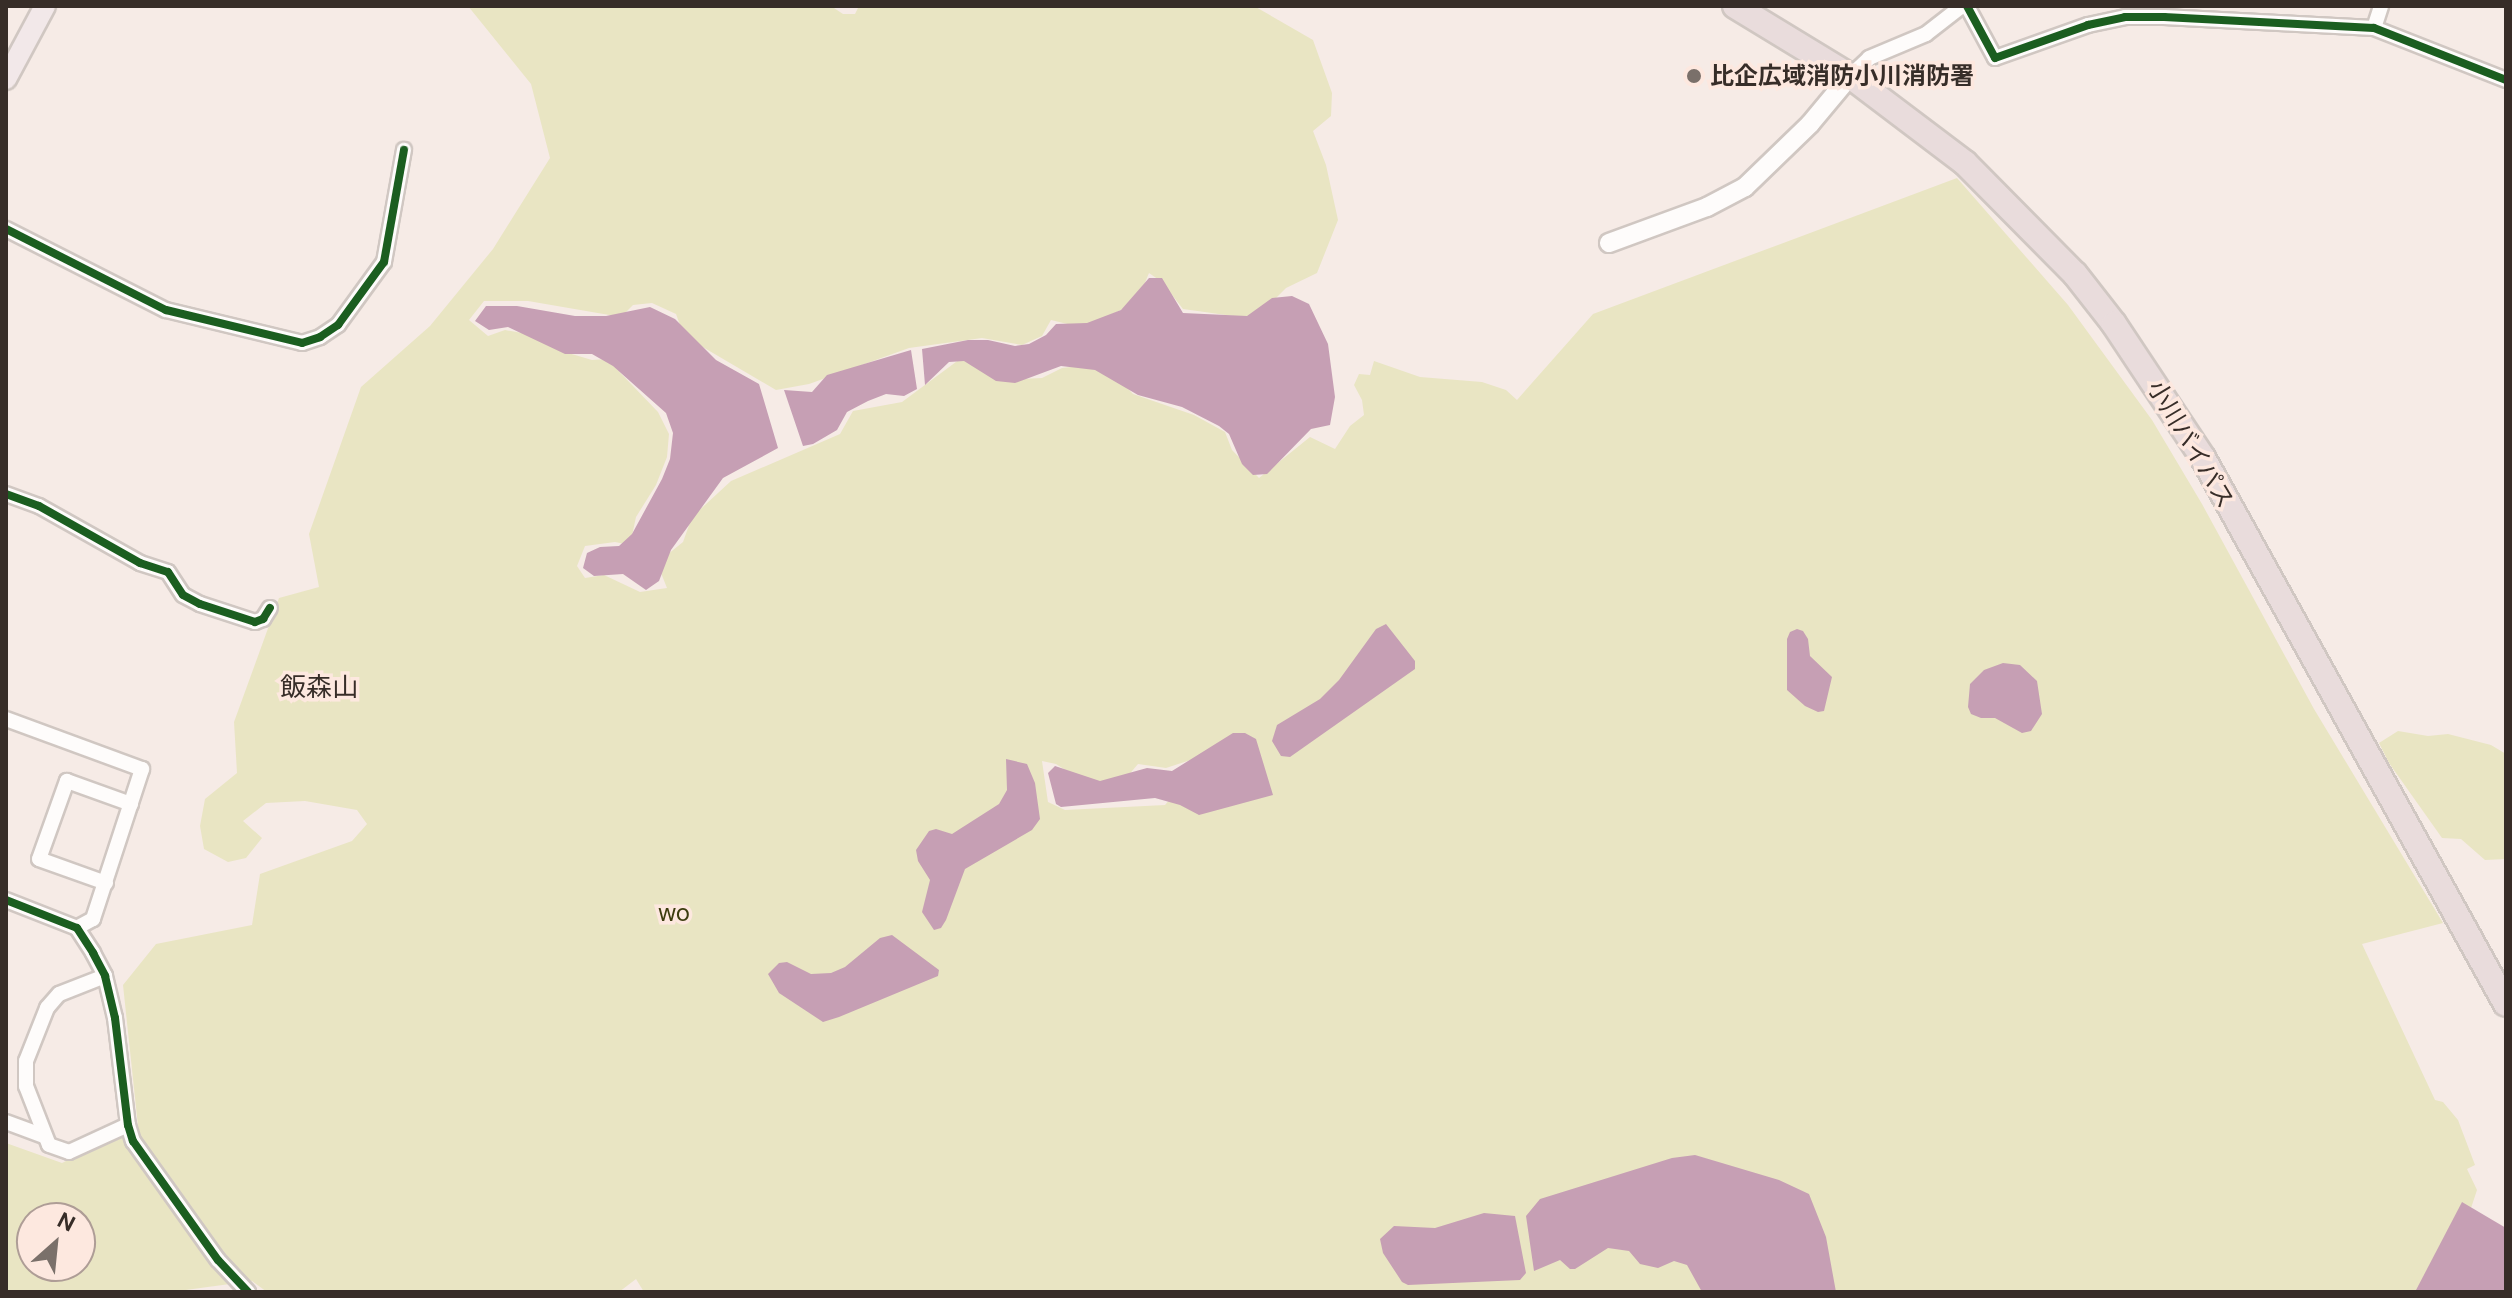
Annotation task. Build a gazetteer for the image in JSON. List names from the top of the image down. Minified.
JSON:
{"streets":{"highway":["小川バイパス"]},"districts":["飯森山"],"parks":["wo"],"places":["比企広域消防小川消防署"],"north":"top right"}
